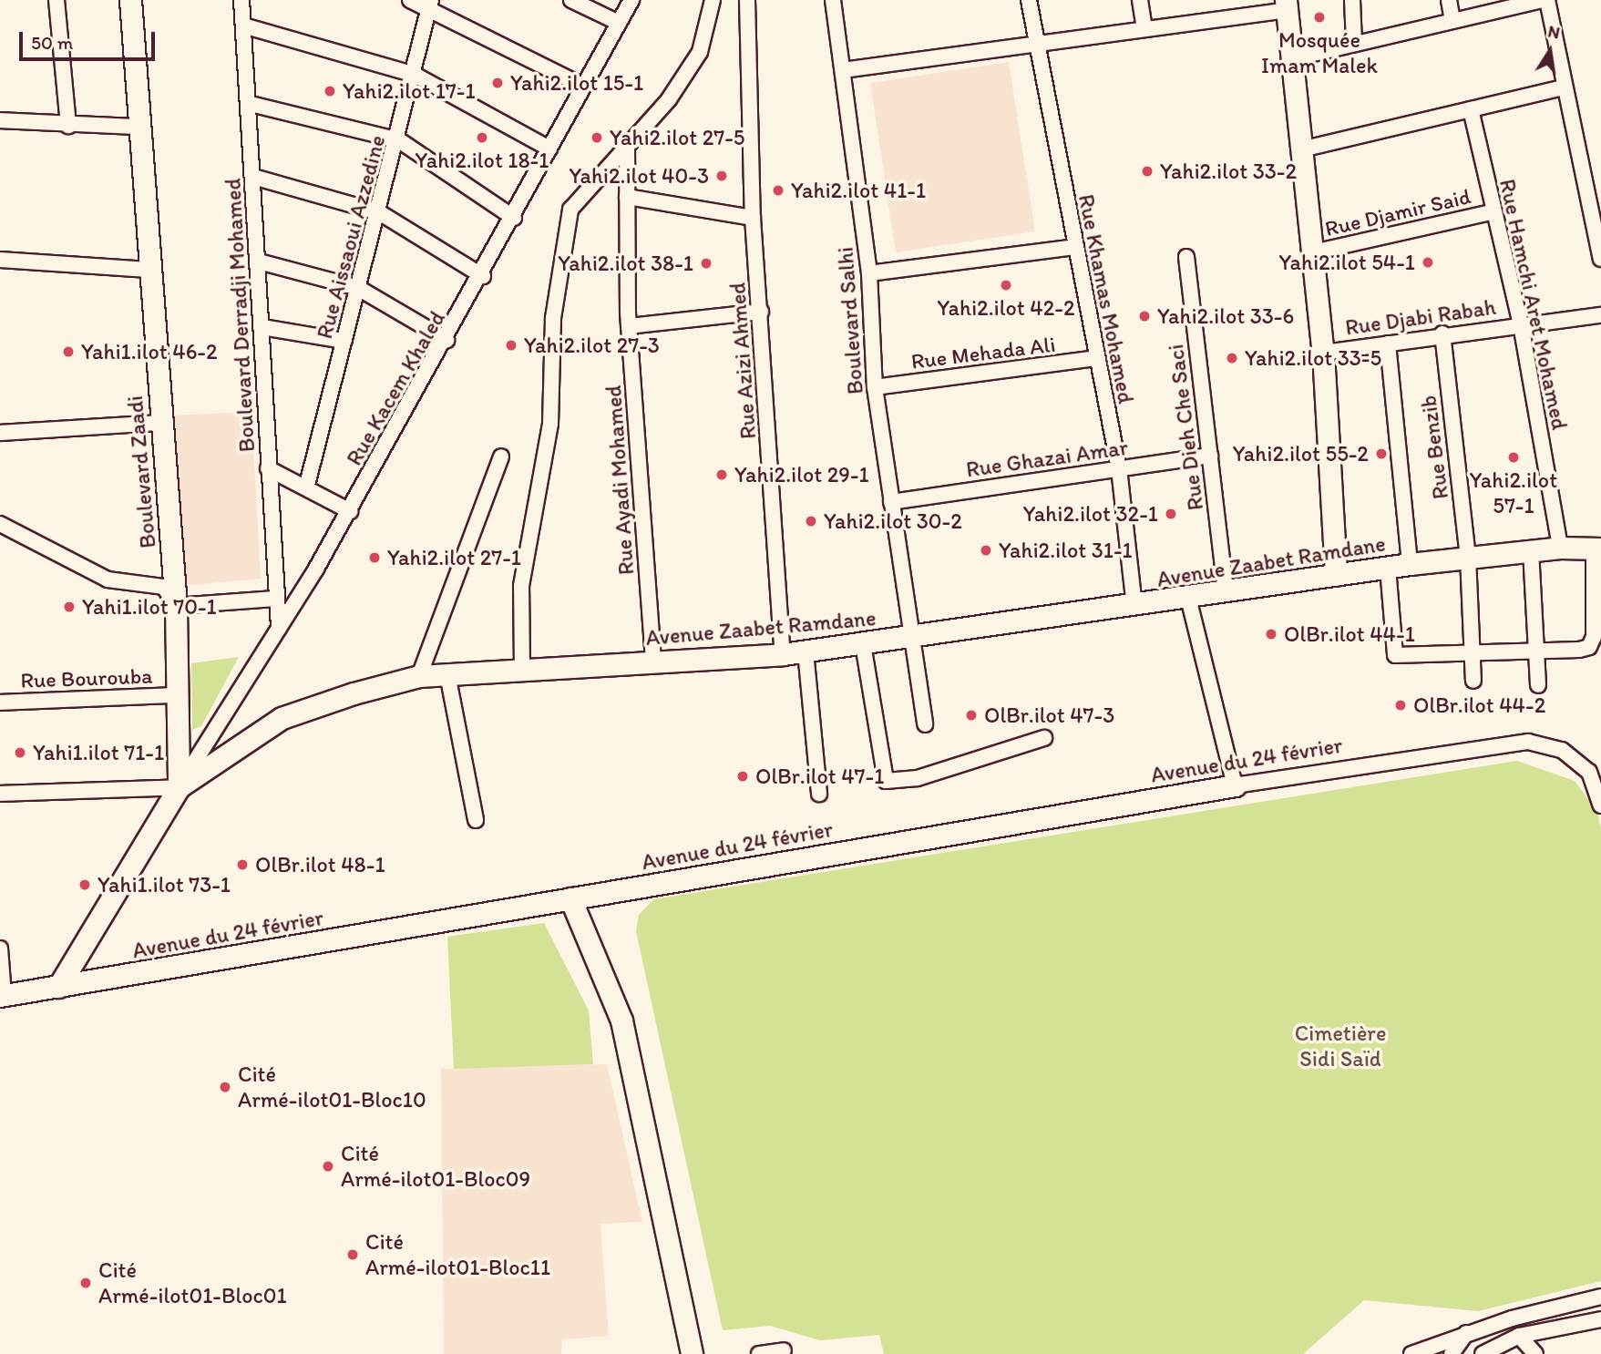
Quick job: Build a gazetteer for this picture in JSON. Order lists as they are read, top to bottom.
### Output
{
  "streets": {
    "street": [
      "Rue Djamir Said",
      "Rue Aissaoui Azzedine",
      "Rue Khamas Mohamed",
      "Rue Hamchi Aret Mohamed",
      "Boulevard Derradji Mohamed",
      "Rue Djabi Rabah",
      "Boulevard Salhi",
      "Rue Mehada Ali",
      "Rue Azizi Ahmed",
      "Rue Kacem Khaled",
      "Rue Dieh Che Saci",
      "Rue Benzib",
      "Rue Ghazai Amar",
      "Boulevard Zaadi",
      "Rue Ayadi Mohamed",
      "Avenue Zaabet Ramdane",
      "Rue Bourouba",
      "Avenue du 24 février"
    ]
  },
  "crossings": [
    ["Rue Djamir Said", "Rue Hamchi Aret Mohamed"],
    ["Rue Khamas Mohamed", "Rue Mehada Ali"],
    ["Rue Khamas Mohamed", "Rue Ghazai Amar"],
    ["Rue Khamas Mohamed", "Avenue Zaabet Ramdane"],
    ["Rue Hamchi Aret Mohamed", "Rue Djabi Rabah"],
    ["Rue Hamchi Aret Mohamed", "Avenue Zaabet Ramdane"],
    ["Boulevard Derradji Mohamed", "Rue Kacem Khaled"],
    ["Rue Djabi Rabah", "Rue Benzib"],
    ["Boulevard Salhi", "Rue Mehada Ali"],
    ["Boulevard Salhi", "Rue Ghazai Amar"],
    ["Boulevard Salhi", "Avenue Zaabet Ramdane"],
    ["Rue Azizi Ahmed", "Avenue Zaabet Ramdane"],
    ["Rue Kacem Khaled", "Boulevard Zaadi"],
    ["Rue Kacem Khaled", "Avenue Zaabet Ramdane"],
    ["Rue Dieh Che Saci", "Rue Ghazai Amar"],
    ["Rue Dieh Che Saci", "Avenue Zaabet Ramdane"],
    ["Rue Benzib", "Avenue Zaabet Ramdane"],
    ["Boulevard Zaadi", "Avenue Zaabet Ramdane"],
    ["Boulevard Zaadi", "Rue Bourouba"],
    ["Rue Ayadi Mohamed", "Avenue Zaabet Ramdane"],
    ["Avenue Zaabet Ramdane", "Avenue du 24 février"]
  ],
  "parks": ["Cimetière Sidi Saïd"],
  "places": [
    "Mosquée Imam Malek",
    "Yahi2.ilot 15-1",
    "Yahi2.ilot 17-1",
    "Yahi2.ilot 18-1",
    "Yahi2.ilot 27-5",
    "Yahi2.ilot 33-2",
    "Yahi2.ilot 40-3",
    "Yahi2.ilot 41-1",
    "Yahi2.ilot 54-1",
    "Yahi2.ilot 38-1",
    "Yahi2.ilot 42-2",
    "Yahi2.ilot 33-6",
    "Yahi2.ilot 27-3",
    "Yahi1.ilot 46-2",
    "Yahi2.ilot 33-5",
    "Yahi2.ilot 55-2",
    "Yahi2.ilot 57-1",
    "Yahi2.ilot 29-1",
    "Yahi2.ilot 32-1",
    "Yahi2.ilot 30-2",
    "Yahi2.ilot 31-1",
    "Yahi2.ilot 27-1",
    "Yahi1.ilot 70-1",
    "OlBr.ilot 44-1",
    "OlBr.ilot 44-2",
    "OlBr.ilot 47-3",
    "Yahi1.ilot 71-1",
    "OlBr.ilot 47-1",
    "OlBr.ilot 48-1",
    "Yahi1.ilot 73-1",
    "Cité Armé-ilot01-Bloc10",
    "Cité Armé-ilot01-Bloc09",
    "Cité Armé-ilot01-Bloc11",
    "Cité Armé-ilot01-Bloc01"
  ],
  "scale_bar": "50 m",
  "north": "top"
}
